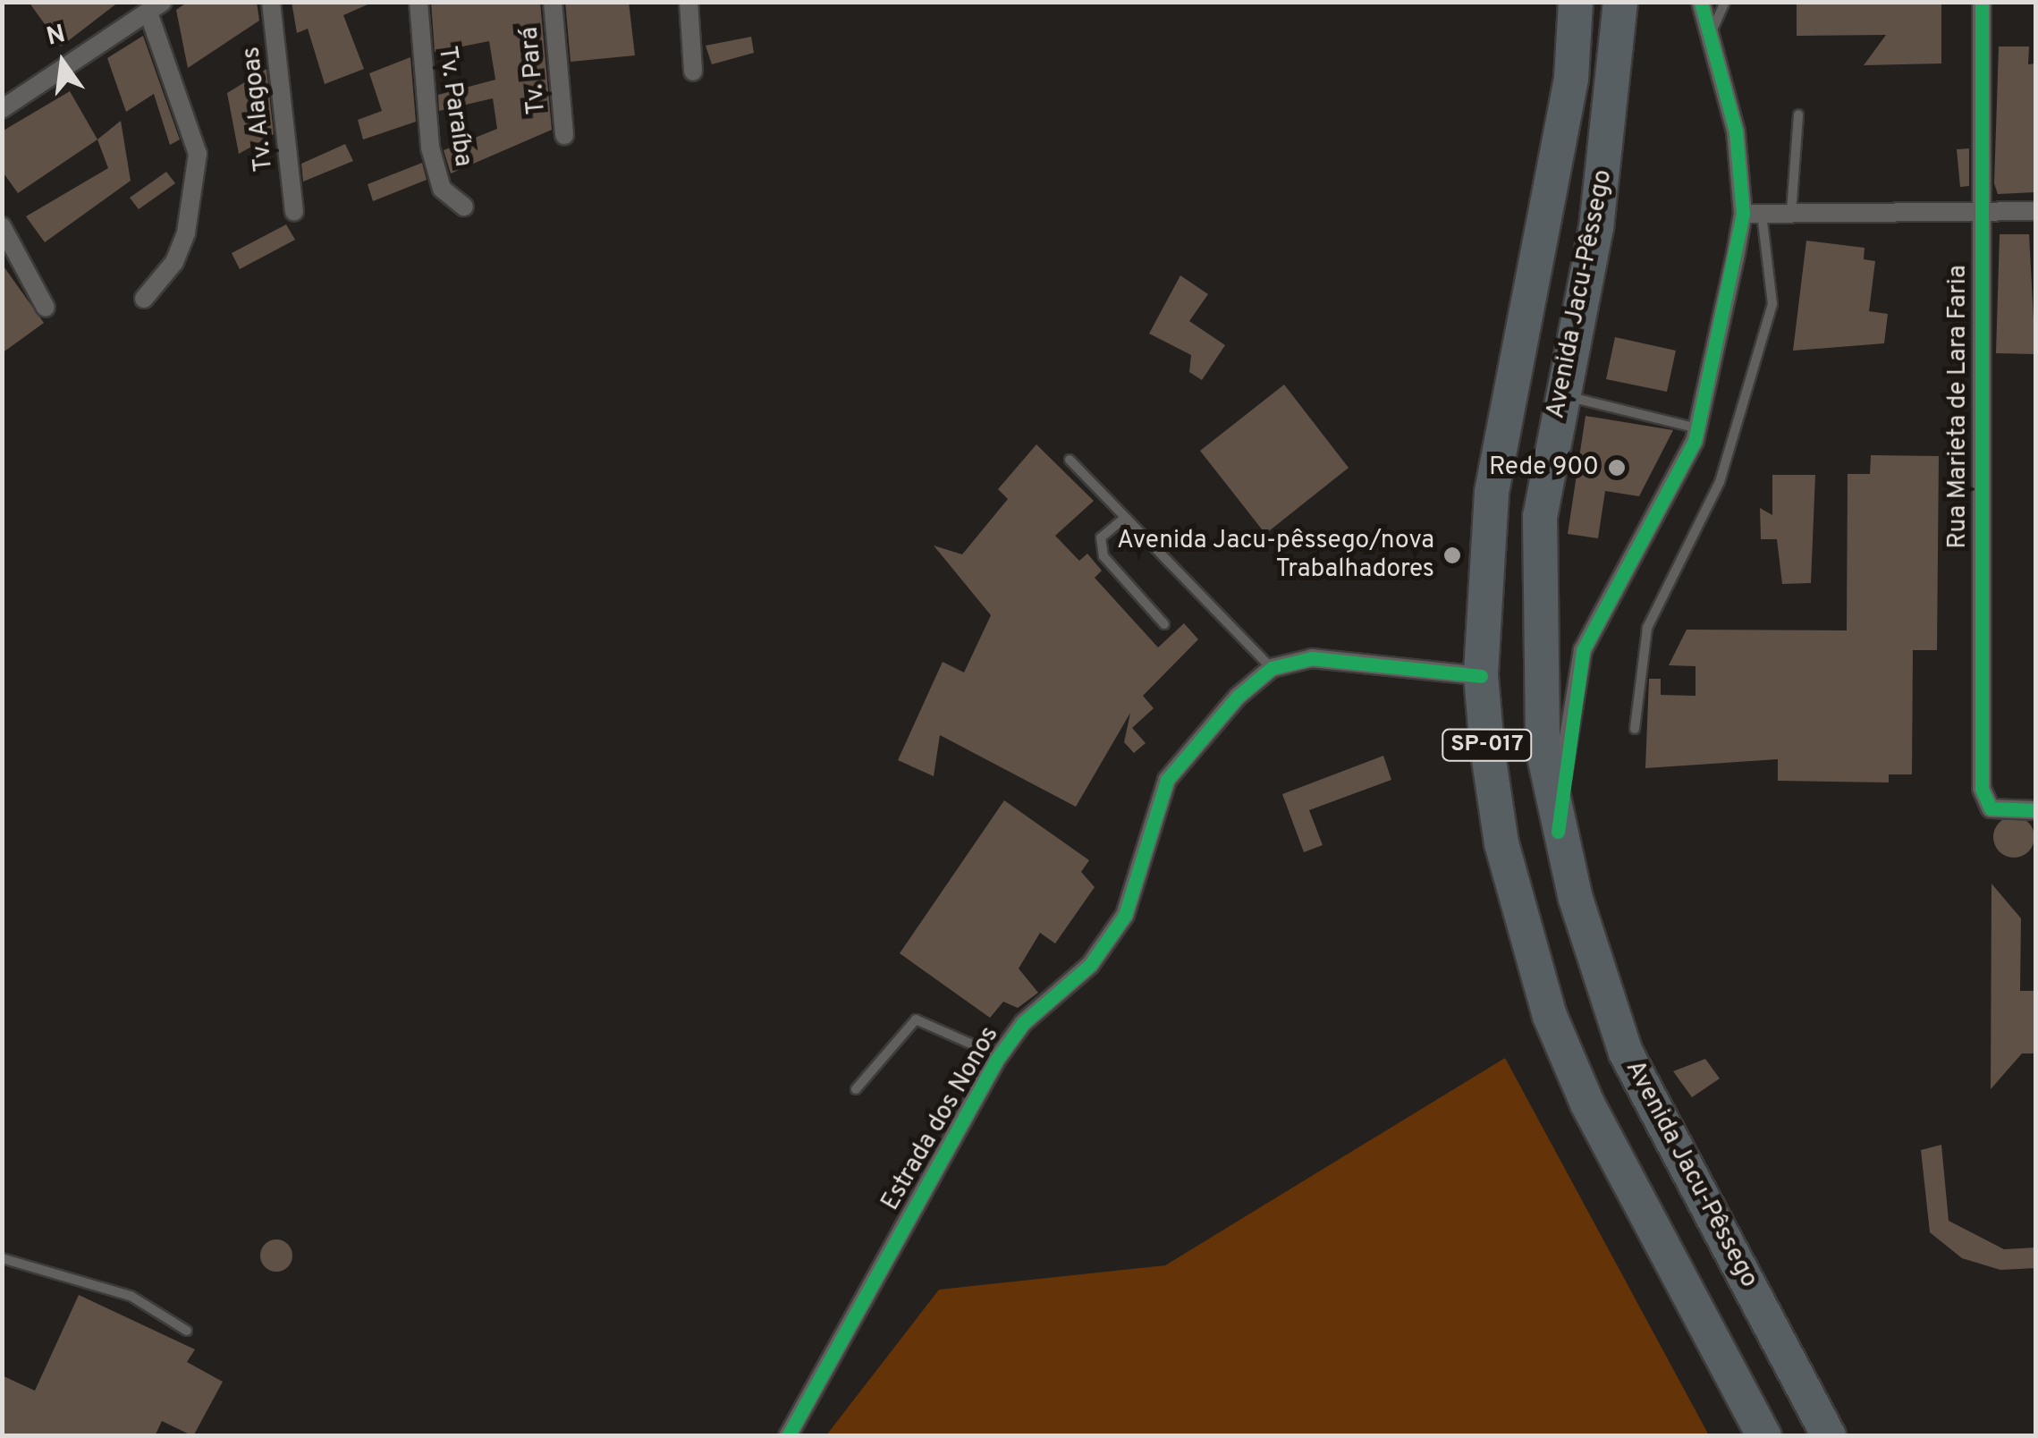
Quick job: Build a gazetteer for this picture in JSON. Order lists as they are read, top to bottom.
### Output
{
  "streets": {
    "highway": ["Avenida Jacu-Pêssego", "SP-017"],
    "street": [
      "Tv. Pará",
      "Tv. Paraíba",
      "Tv. Alagoas",
      "Rua Marieta de Lara Faria",
      "Estrada dos Nonos"
    ]
  },
  "places": ["Rede 900", "Avenida Jacu-pêssego/nova Trabalhadores"],
  "north": "top"
}
